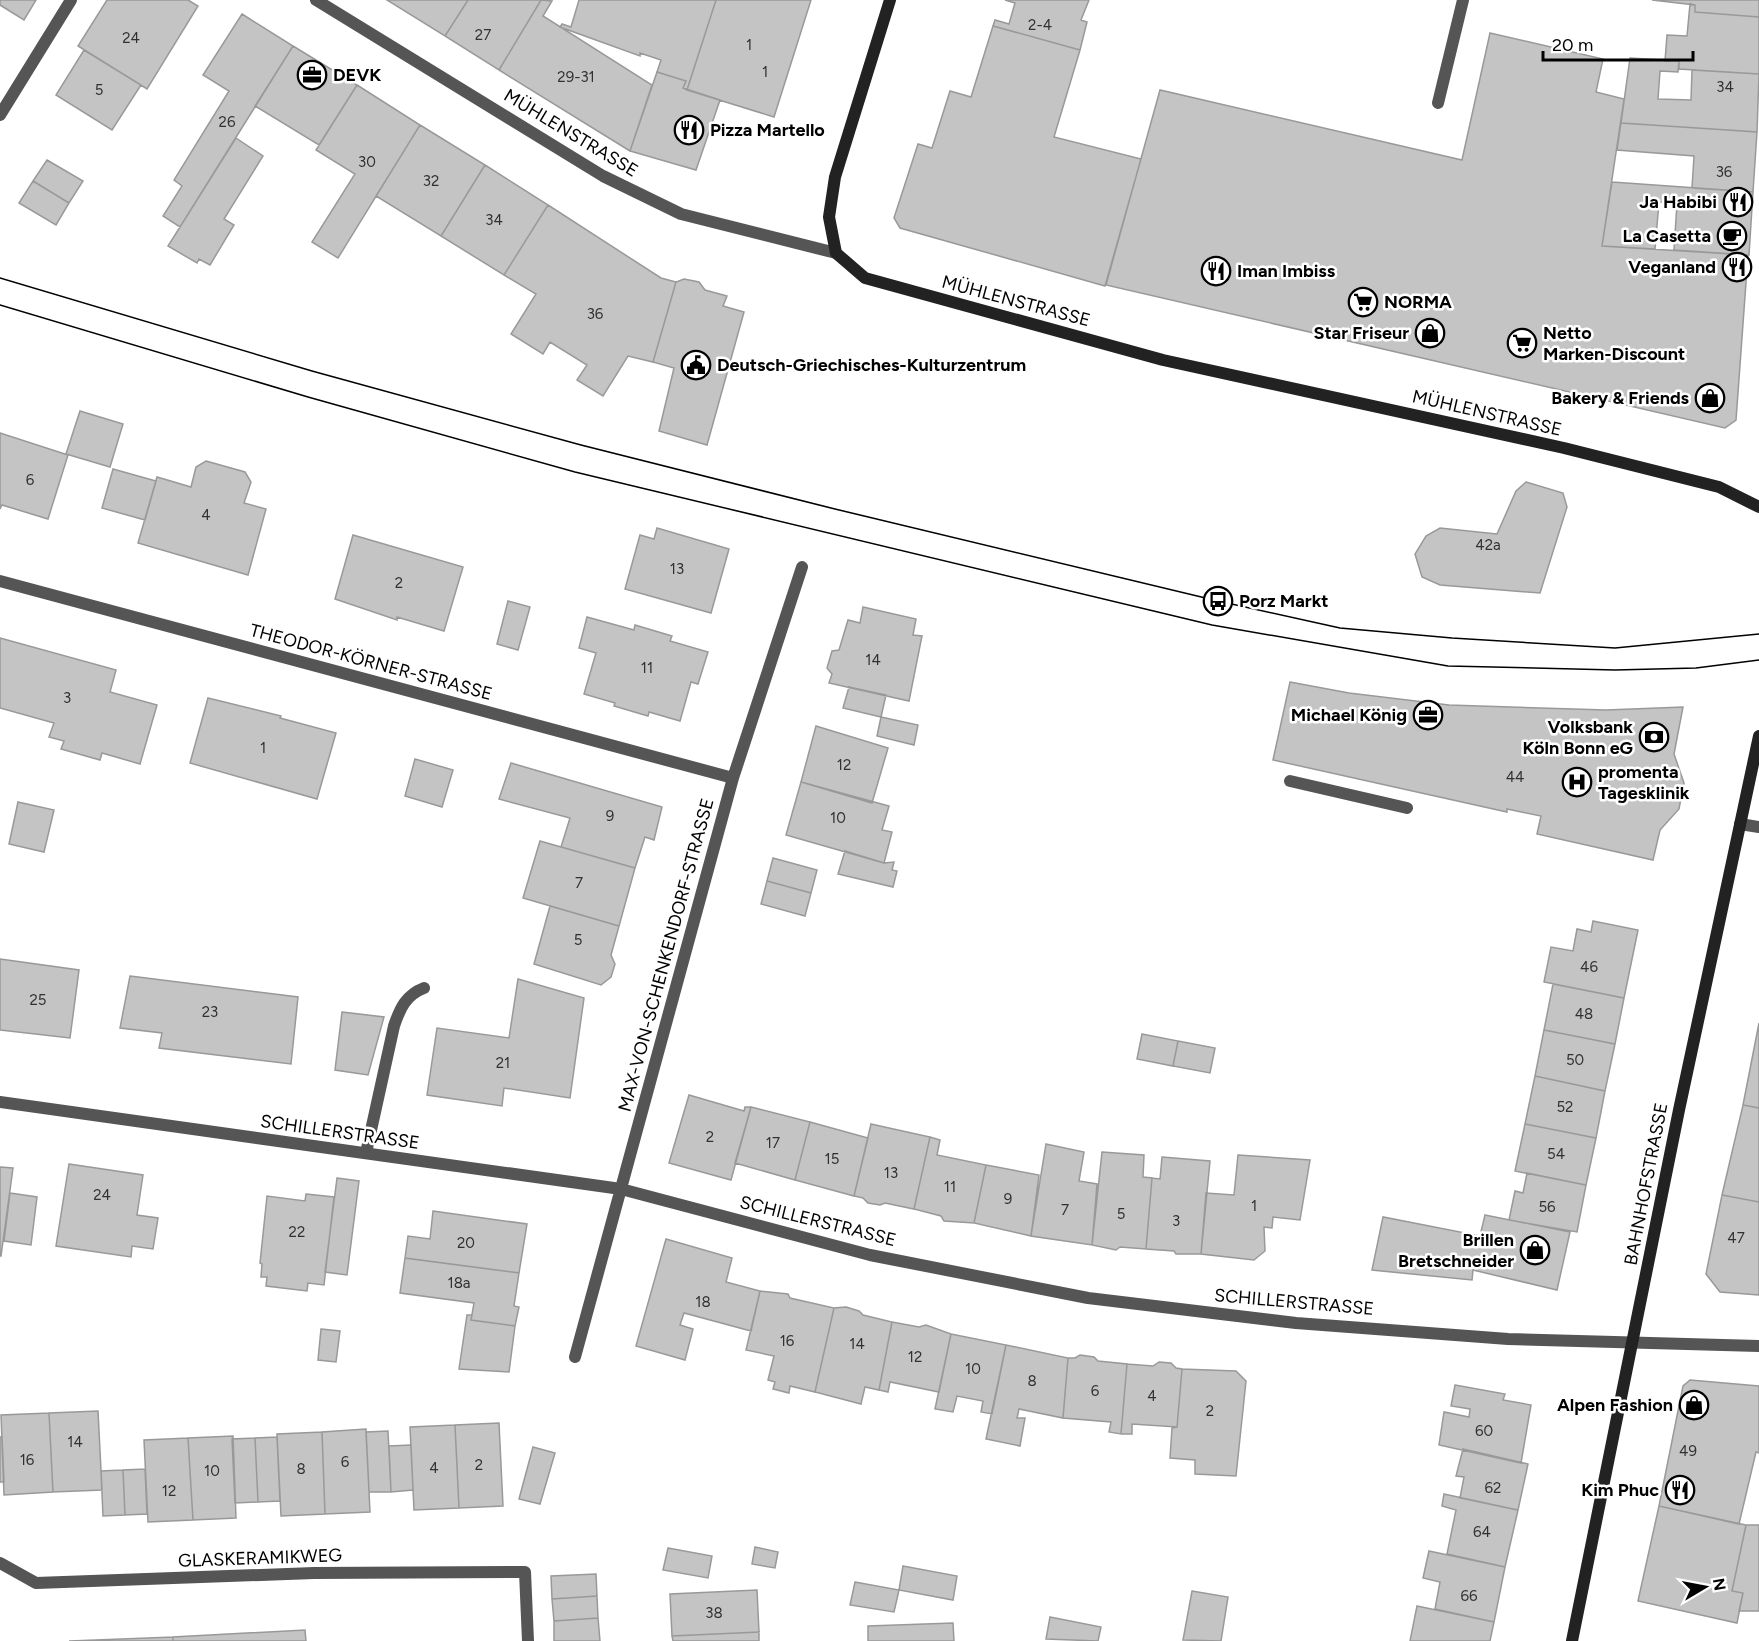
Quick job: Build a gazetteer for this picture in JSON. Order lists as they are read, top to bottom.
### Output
{
  "streets": {
    "main road": ["MÜHLENSTRASSE", "BAHNHOFSTRASSE"],
    "street": [
      "THEODOR-KÖRNER-STRASSE",
      "MAX-VON-SCHENKENDORF-STRASSE",
      "SCHILLERSTRASSE",
      "GLASKERAMIKWEG"
    ]
  },
  "crossings": [
    ["THEODOR-KÖRNER-STRASSE", "MAX-VON-SCHENKENDORF-STRASSE"],
    ["MAX-VON-SCHENKENDORF-STRASSE", "SCHILLERSTRASSE"],
    ["SCHILLERSTRASSE", "BAHNHOFSTRASSE"]
  ],
  "places": {
    "office": ["DEVK", "Michael König"],
    "restaurant": [
      "Pizza Martello",
      "Ja Habibi",
      "Veganland",
      "Iman Imbiss",
      "Kim Phuc"
    ],
    "cafe": ["La Casetta"],
    "supermarket": ["NORMA", "Netto Marken-Discount"],
    "shop": [
      "Star Friseur",
      "Bakery & Friends",
      "Brillen Bretschneider",
      "Alpen Fashion"
    ],
    "public building": ["Deutsch-Griechisches-Kulturzentrum"],
    "bus stop": ["Porz Markt"],
    "bank": ["Volksbank Köln Bonn eG"],
    "hospital": ["promenta Tagesklinik"]
  },
  "house_numbers": [
    "2-4",
    "27",
    "24",
    "1",
    "1",
    "29-31",
    "34",
    "5",
    "26",
    "30",
    "36",
    "32",
    "34",
    "36",
    "6",
    "4",
    "42a",
    "13",
    "2",
    "14",
    "11",
    "3",
    "1",
    "12",
    "44",
    "9",
    "10",
    "7",
    "5",
    "46",
    "25",
    "23",
    "48",
    "50",
    "21",
    "52",
    "2",
    "17",
    "54",
    "15",
    "13",
    "11",
    "24",
    "9",
    "1",
    "56",
    "7",
    "5",
    "3",
    "22",
    "47",
    "20",
    "18a",
    "18",
    "16",
    "14",
    "12",
    "10",
    "8",
    "6",
    "4",
    "2",
    "60",
    "14",
    "49",
    "16",
    "6",
    "2",
    "4",
    "8",
    "10",
    "62",
    "12",
    "64",
    "66",
    "38"
  ],
  "scale_bar": "20 m",
  "north": "right"
}
